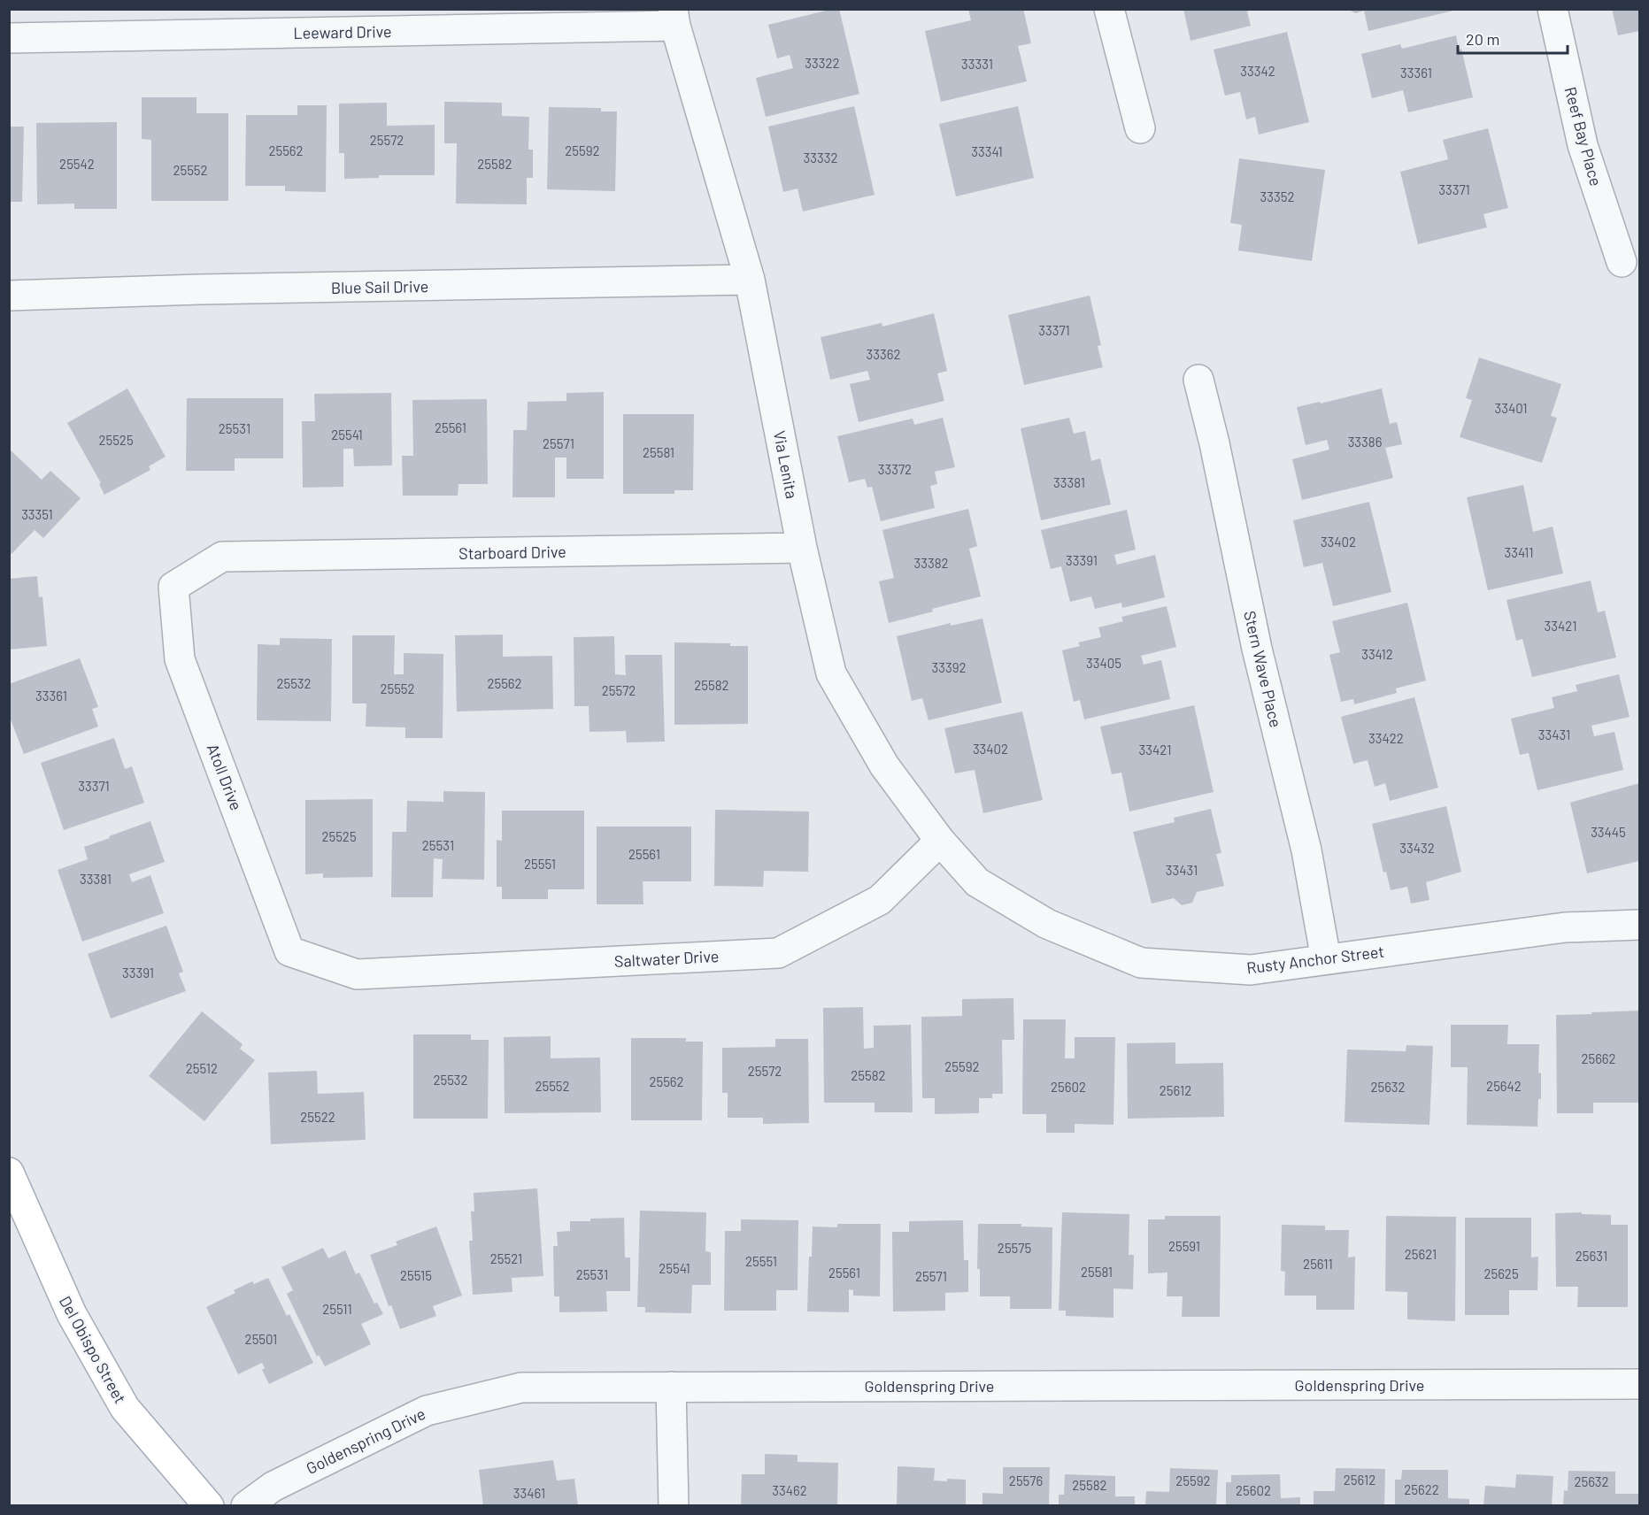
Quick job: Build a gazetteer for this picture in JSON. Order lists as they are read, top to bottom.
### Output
{
  "streets": {
    "main road": ["Del Obispo Street"],
    "street": [
      "Leeward Drive",
      "Reef Bay Place",
      "Blue Sail Drive",
      "Via Lenita",
      "Starboard Drive",
      "Stern Wave Place",
      "Atoll Drive",
      "Saltwater Drive",
      "Rusty Anchor Street",
      "Goldenspring Drive"
    ]
  },
  "crossings": [
    ["Leeward Drive", "Via Lenita"],
    ["Blue Sail Drive", "Via Lenita"],
    ["Via Lenita", "Starboard Drive"],
    ["Via Lenita", "Saltwater Drive"],
    ["Via Lenita", "Rusty Anchor Street"],
    ["Starboard Drive", "Atoll Drive"],
    ["Stern Wave Place", "Rusty Anchor Street"],
    ["Atoll Drive", "Saltwater Drive"]
  ],
  "house_numbers": [
    "33322",
    "33331",
    "33342",
    "33361",
    "25572",
    "25562",
    "25592",
    "33341",
    "33332",
    "25542",
    "25582",
    "25552",
    "33371",
    "33352",
    "33371",
    "33362",
    "33401",
    "25561",
    "25531",
    "25541",
    "25525",
    "33386",
    "25571",
    "25581",
    "33372",
    "33381",
    "33351",
    "33402",
    "33411",
    "33391",
    "33382",
    "33421",
    "33412",
    "33405",
    "33392",
    "25532",
    "25562",
    "25582",
    "25552",
    "25572",
    "33361",
    "33431",
    "33422",
    "33402",
    "33421",
    "33371",
    "33445",
    "25525",
    "25531",
    "33432",
    "25561",
    "25551",
    "33431",
    "33381",
    "33391",
    "25662",
    "25592",
    "25512",
    "25572",
    "25582",
    "25532",
    "25562",
    "25552",
    "25642",
    "25602",
    "25632",
    "25612",
    "25522",
    "25591",
    "25575",
    "25621",
    "25631",
    "25521",
    "25551",
    "25611",
    "25541",
    "25581",
    "25561",
    "25625",
    "25531",
    "25515",
    "25571",
    "25511",
    "25501",
    "25612",
    "25576",
    "25592",
    "25632",
    "25582",
    "25622",
    "33462",
    "25602",
    "33461"
  ],
  "scale_bar": "20 m"
}
